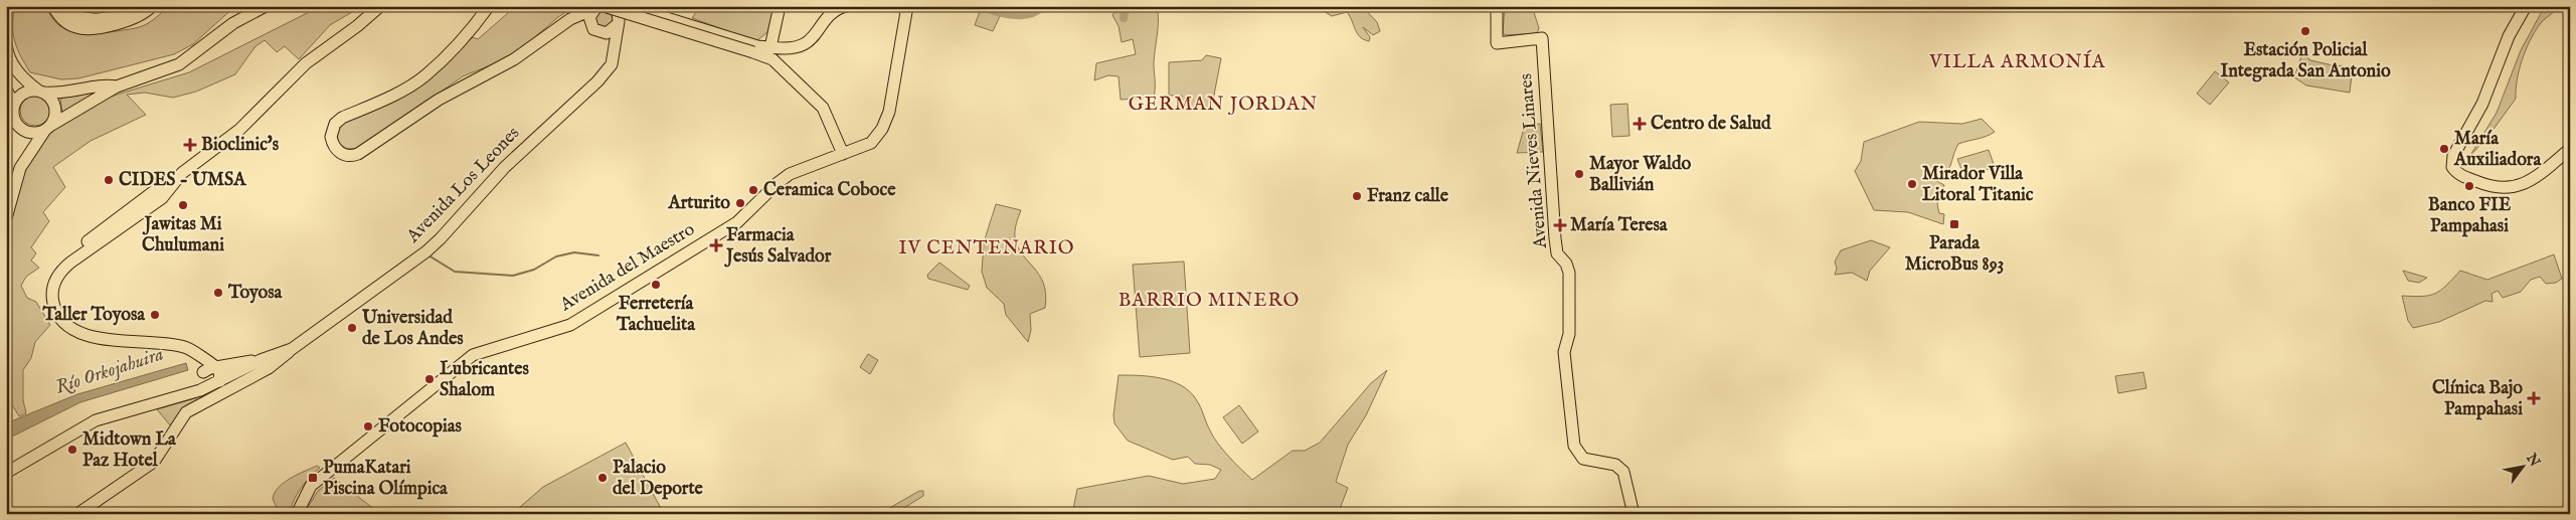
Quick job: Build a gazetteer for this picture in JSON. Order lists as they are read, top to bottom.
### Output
{
  "streets": {
    "main road": ["Avenida Nieves Linares", "Avenida Los Leones", "Avenida del Maestro"]
  },
  "districts": [
    "VILLA ARMONÍA",
    "GERMAN JORDAN",
    "IV CENTENARIO",
    "BARRIO MINERO"
  ],
  "water": ["Río Orkojahuira"],
  "places": {
    "other": [
      "Estación Policial Integrada San Antonio",
      "María Auxiliadora",
      "Mayor Waldo Ballivián",
      "CIDES - UMSA",
      "Mirador Villa Litoral Titanic",
      "Banco FIE Pampahasi",
      "Ceramica Coboce",
      "Franz calle",
      "Arturito",
      "Jawitas Mi Chulumani",
      "Ferretería Tachuelita",
      "Toyosa",
      "Taller Toyosa",
      "Universidad de Los Andes",
      "Lubricantes Shalom",
      "Fotocopias",
      "Midtown La Paz Hotel",
      "Palacio del Deporte"
    ],
    "health": [
      "Centro de Salud",
      "Bioclinic's",
      "María Teresa",
      "Farmacia Jesús Salvador",
      "Clínica Bajo Pampahasi"
    ],
    "transit": ["Parada MicroBus 893", "PumaKatari Piscina Olímpica"]
  },
  "north": "top right"
}
